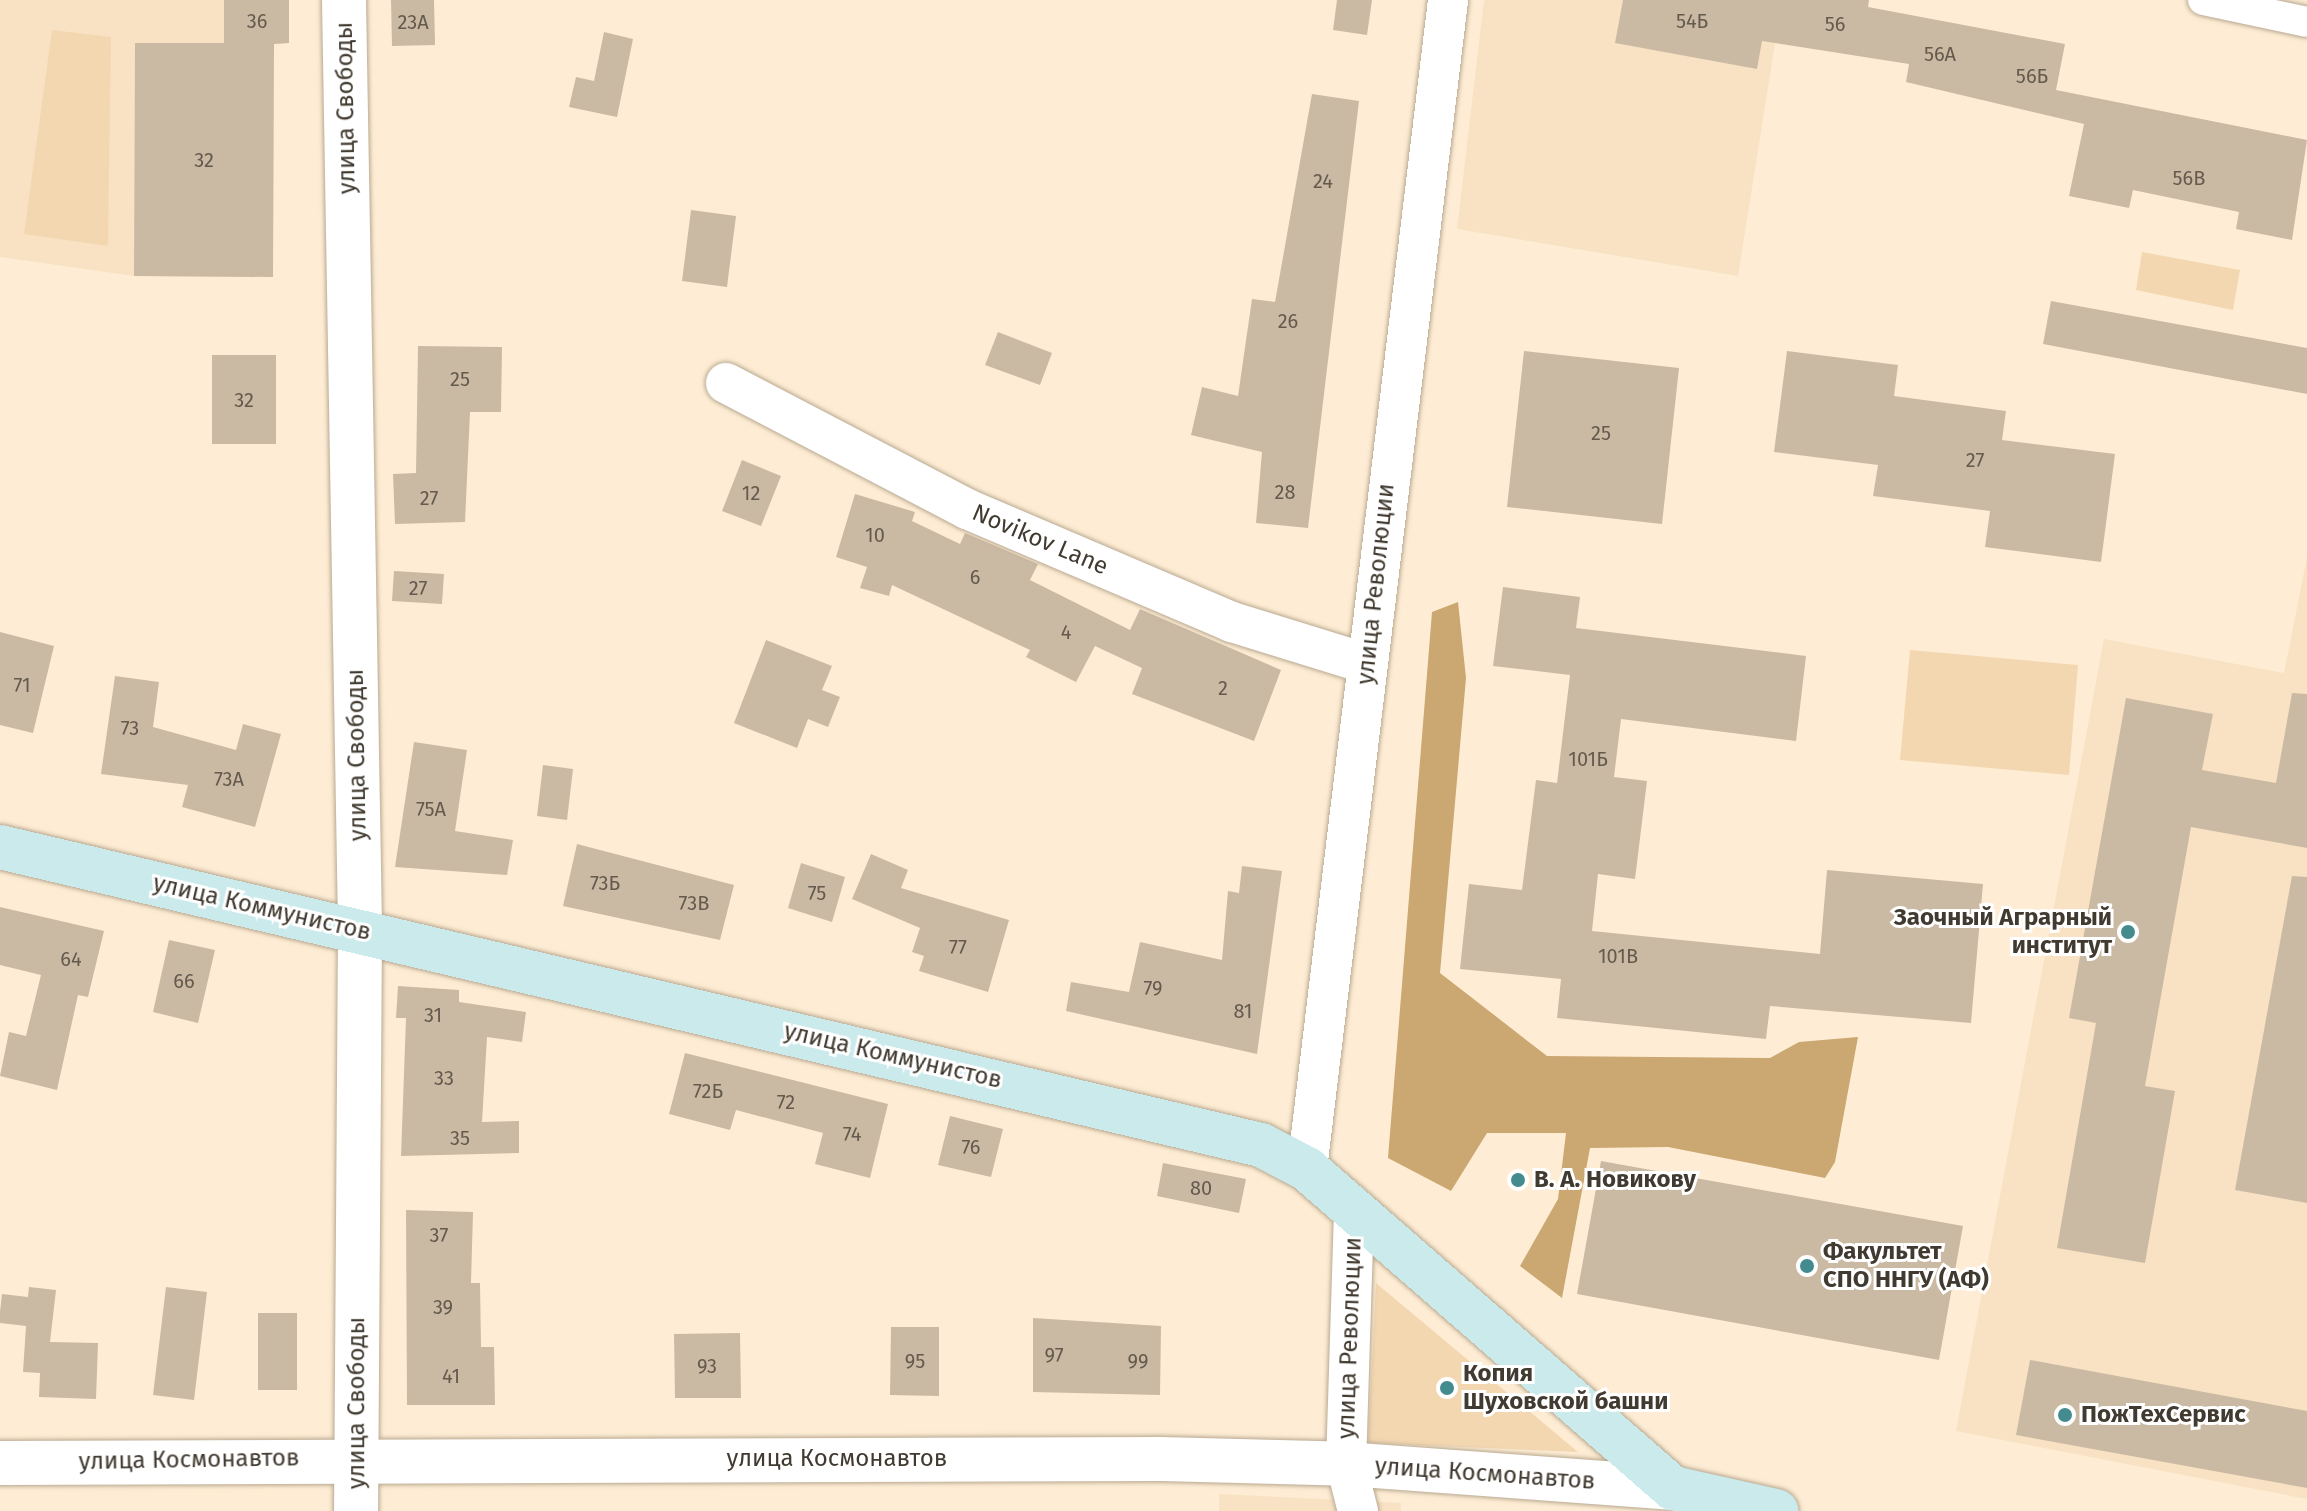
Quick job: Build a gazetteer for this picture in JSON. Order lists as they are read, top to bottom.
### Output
{
  "streets": {
    "main road": ["улица Коммунистов"],
    "street": [
      "улица Свободы",
      "Novikov Lane",
      "улица Революции",
      "улица Космонавтов"
    ]
  },
  "crossings": [
    ["улица Свободы", "улица Коммунистов"],
    ["улица Свободы", "улица Космонавтов"],
    ["Novikov Lane", "улица Революции"],
    ["улица Революции", "улица Коммунистов"],
    ["улица Революции", "улица Космонавтов"],
    ["улица Коммунистов", "улица Космонавтов"]
  ],
  "places": [
    "Заочный Аграрный институт",
    "В. А. Новикову",
    "Факультет СПО ННГУ (АФ)",
    "Копия Шуховской башни",
    "ПожТехСервис"
  ],
  "house_numbers": [
    "36",
    "54Б",
    "23А",
    "56",
    "56А",
    "56Б",
    "32",
    "56В",
    "24",
    "26",
    "25",
    "32",
    "25",
    "27",
    "28",
    "12",
    "27",
    "10",
    "6",
    "27",
    "4",
    "71",
    "2",
    "73",
    "101Б",
    "73А",
    "75А",
    "73Б",
    "75",
    "73В",
    "77",
    "101В",
    "64",
    "66",
    "79",
    "81",
    "31",
    "33",
    "72Б",
    "72",
    "74",
    "35",
    "76",
    "80",
    "37",
    "39",
    "97",
    "95",
    "99",
    "93",
    "41"
  ]
}
